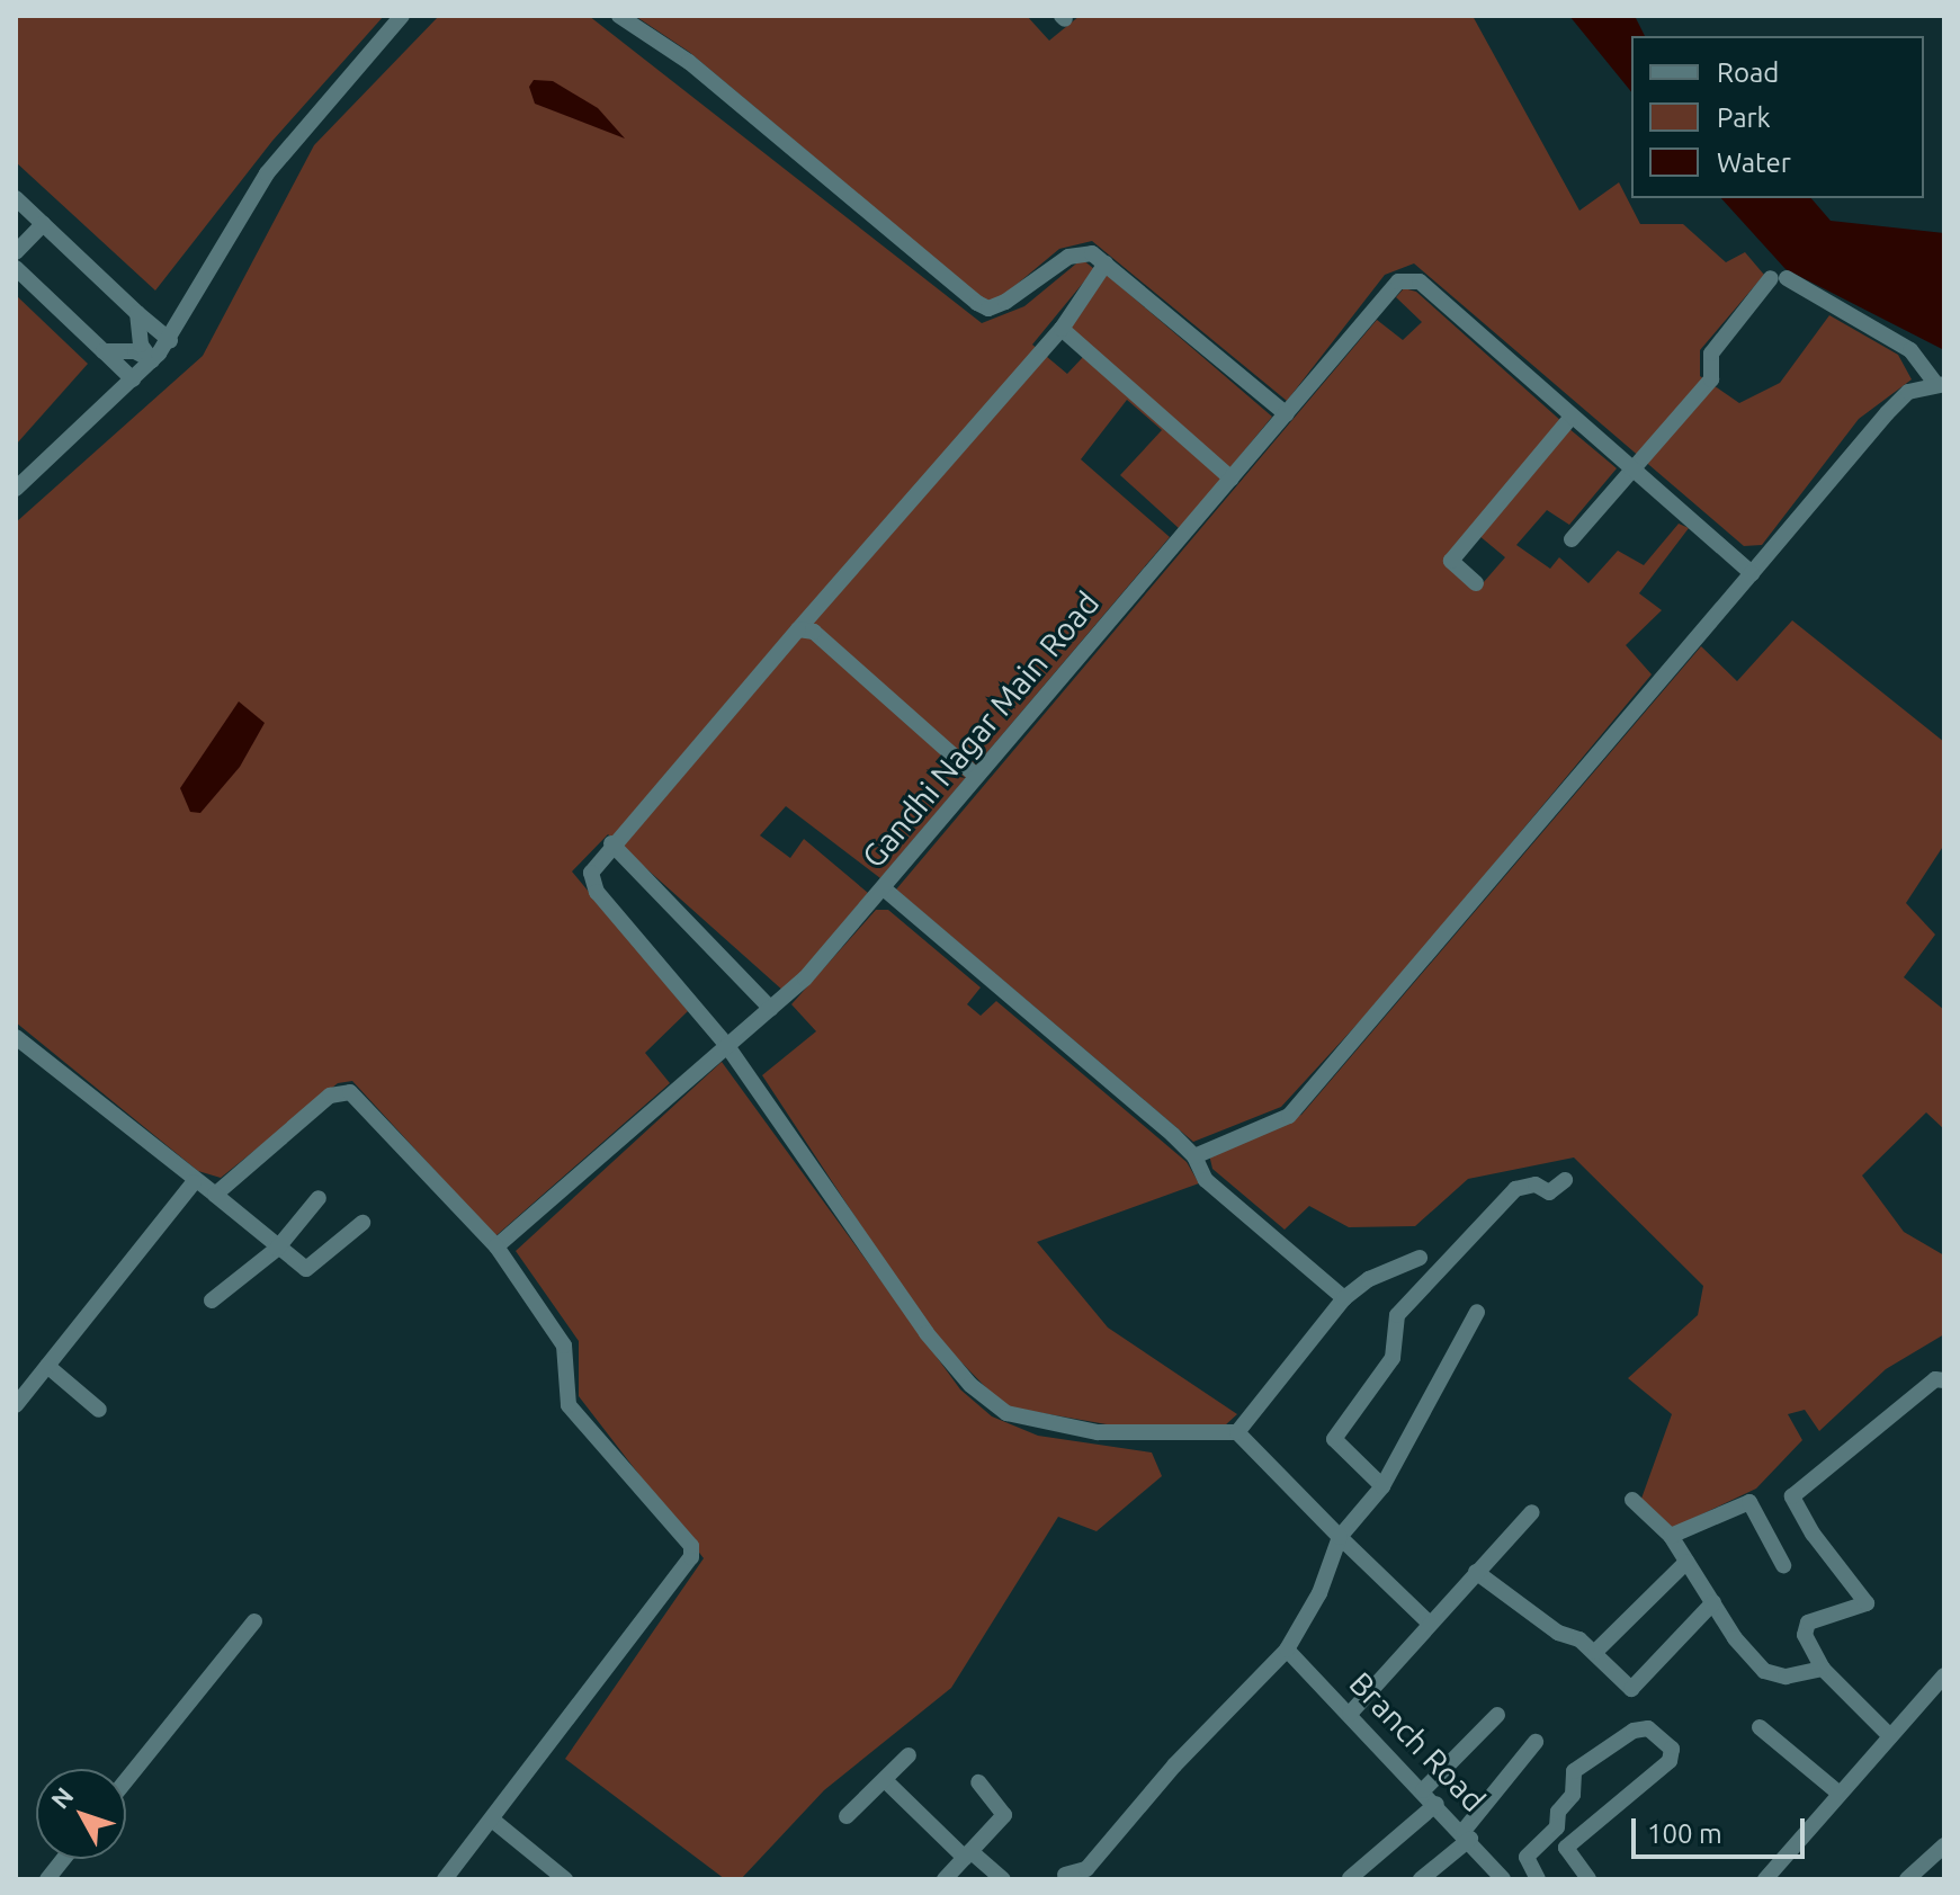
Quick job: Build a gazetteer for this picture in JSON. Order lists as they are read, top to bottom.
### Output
{
  "streets": {
    "street": ["Gandhi Nagar Main Road", "Branch Road"]
  },
  "legend": ["Road", "Park", "Water"],
  "scale_bar": "100 m",
  "north": "top left"
}
